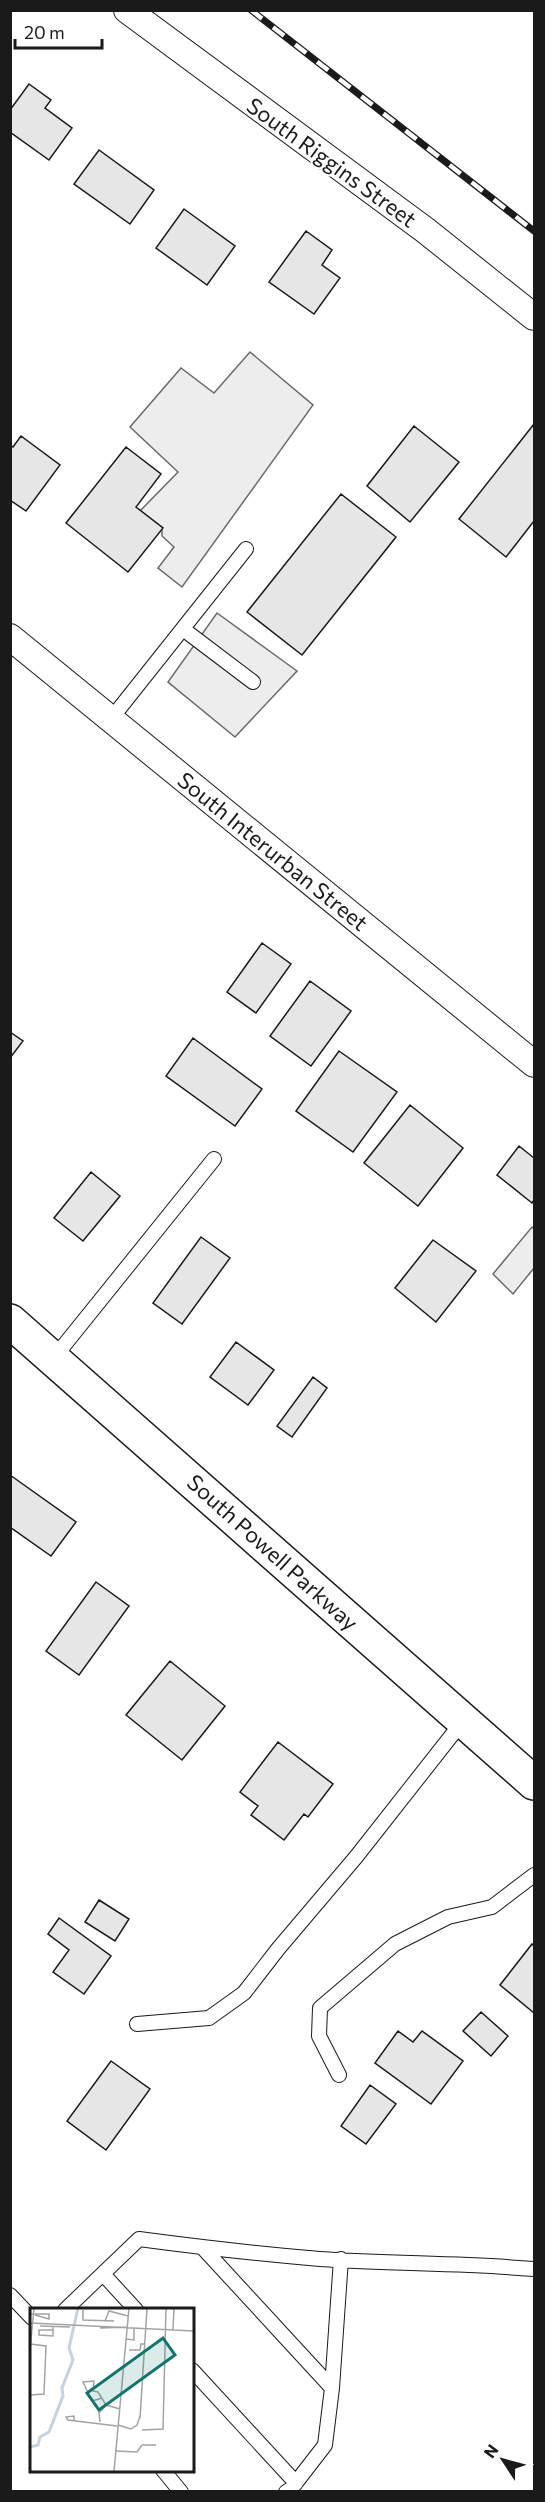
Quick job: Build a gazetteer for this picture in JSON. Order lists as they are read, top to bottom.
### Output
{
  "streets": {
    "main road": ["South Powell Parkway"],
    "street": ["South Riggins Street", "South Interurban Street"]
  },
  "scale_bar": "20 m",
  "north": "top left"
}
